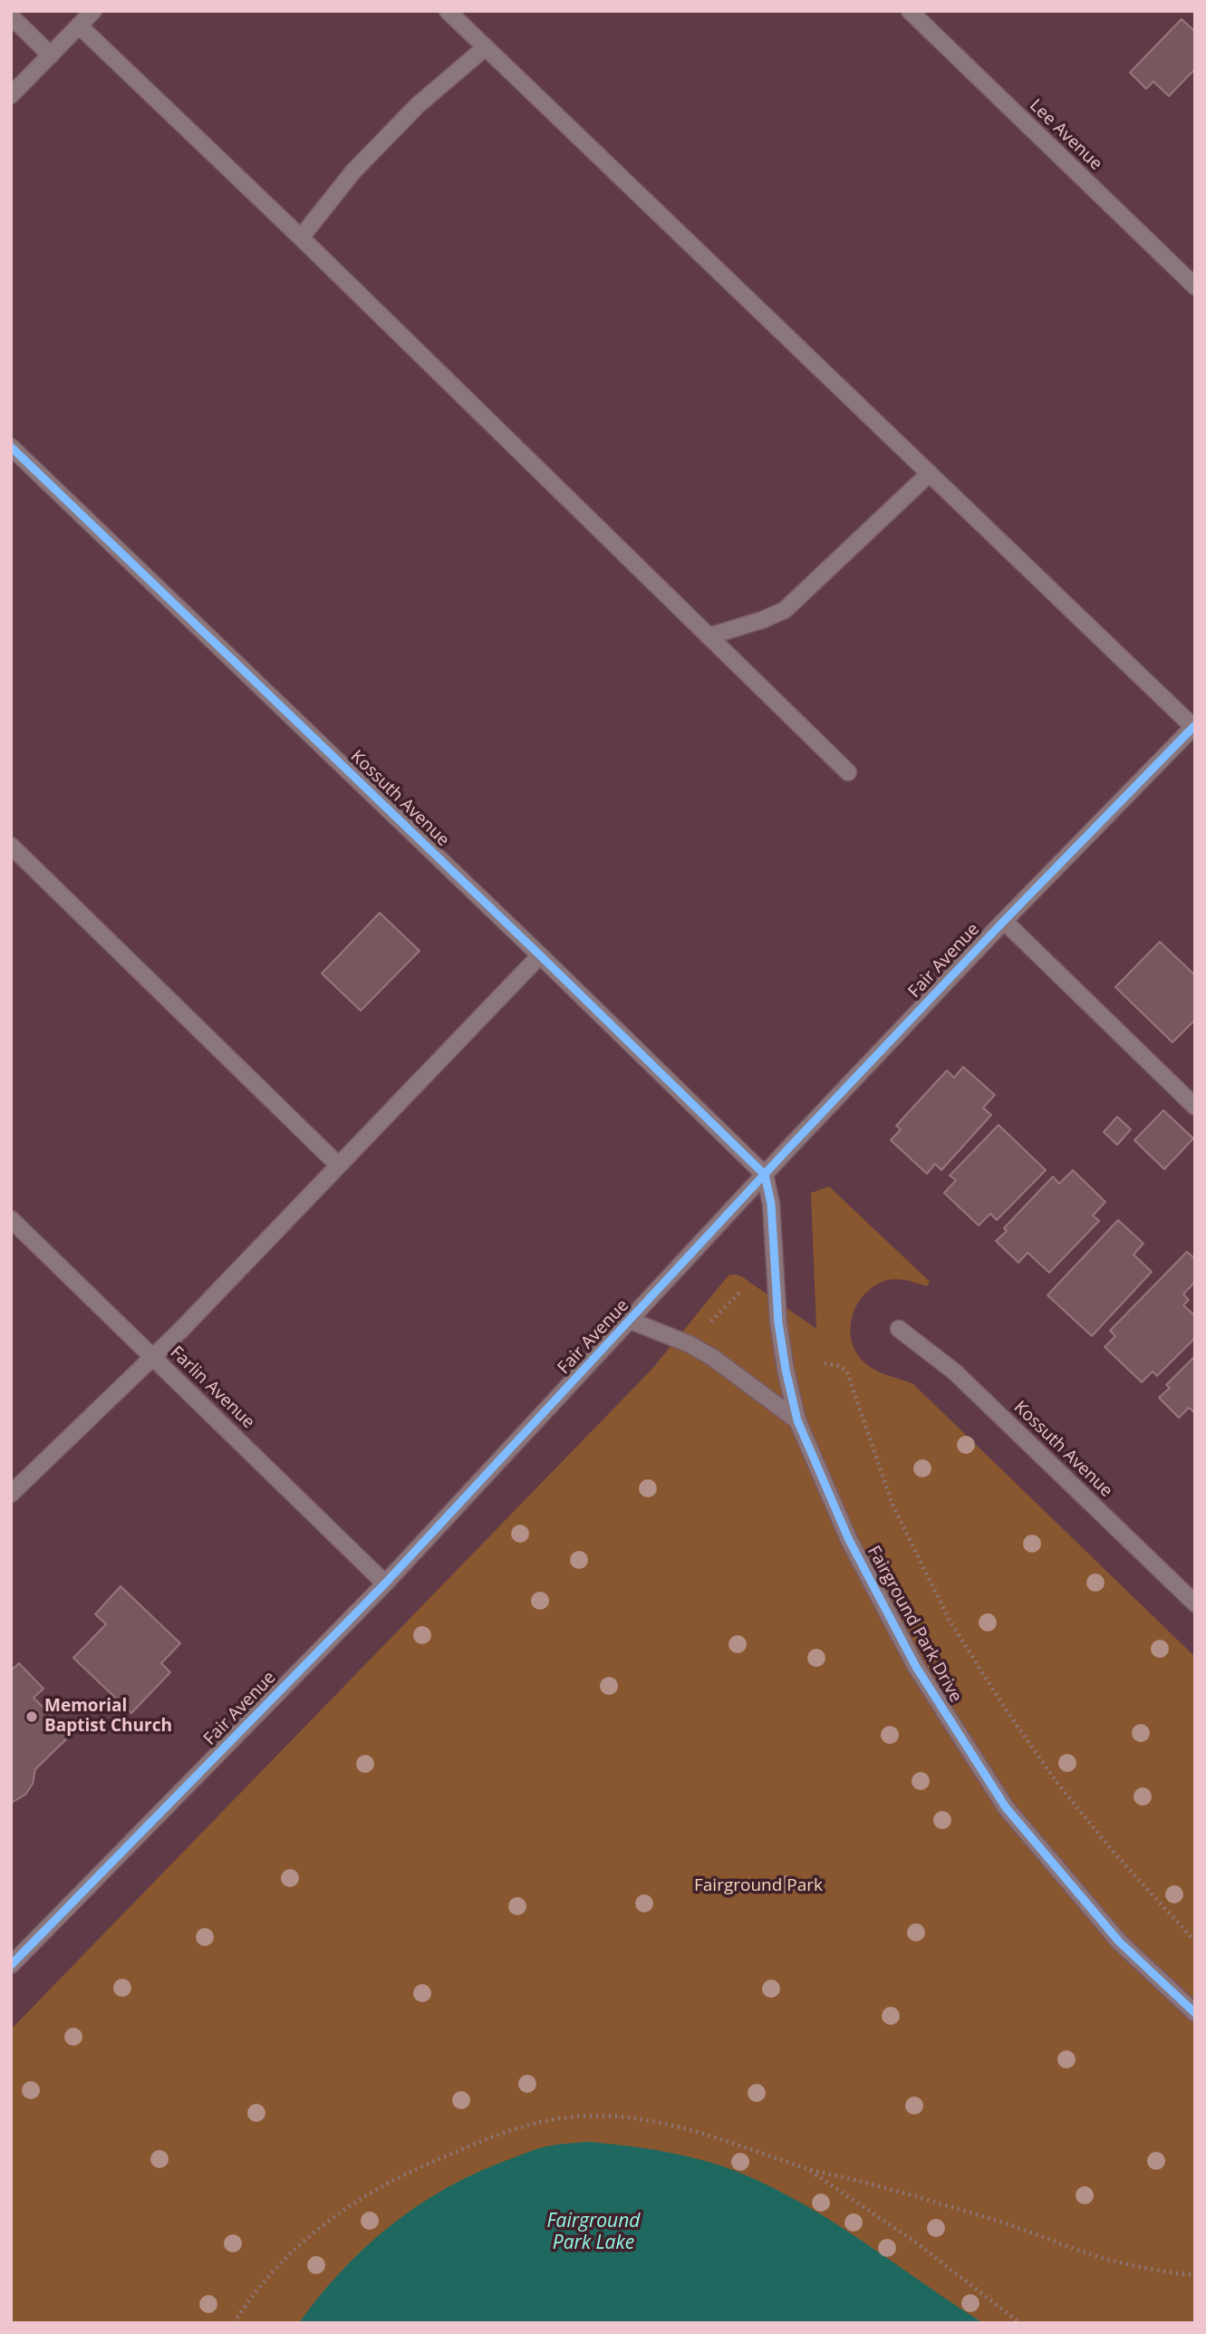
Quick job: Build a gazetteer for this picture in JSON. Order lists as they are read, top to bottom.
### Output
{
  "streets": {
    "street": [
      "Lee Avenue",
      "Kossuth Avenue",
      "Fair Avenue",
      "Farlin Avenue",
      "Fairground Park Drive"
    ]
  },
  "crossings": [
    ["Kossuth Avenue", "Fair Avenue"],
    ["Kossuth Avenue", "Fairground Park Drive"],
    ["Fair Avenue", "Farlin Avenue"],
    ["Fair Avenue", "Fairground Park Drive"]
  ],
  "water": ["Fairground Park Lake"],
  "parks": ["Fairground Park"],
  "places": ["Memorial Baptist Church"]
}
